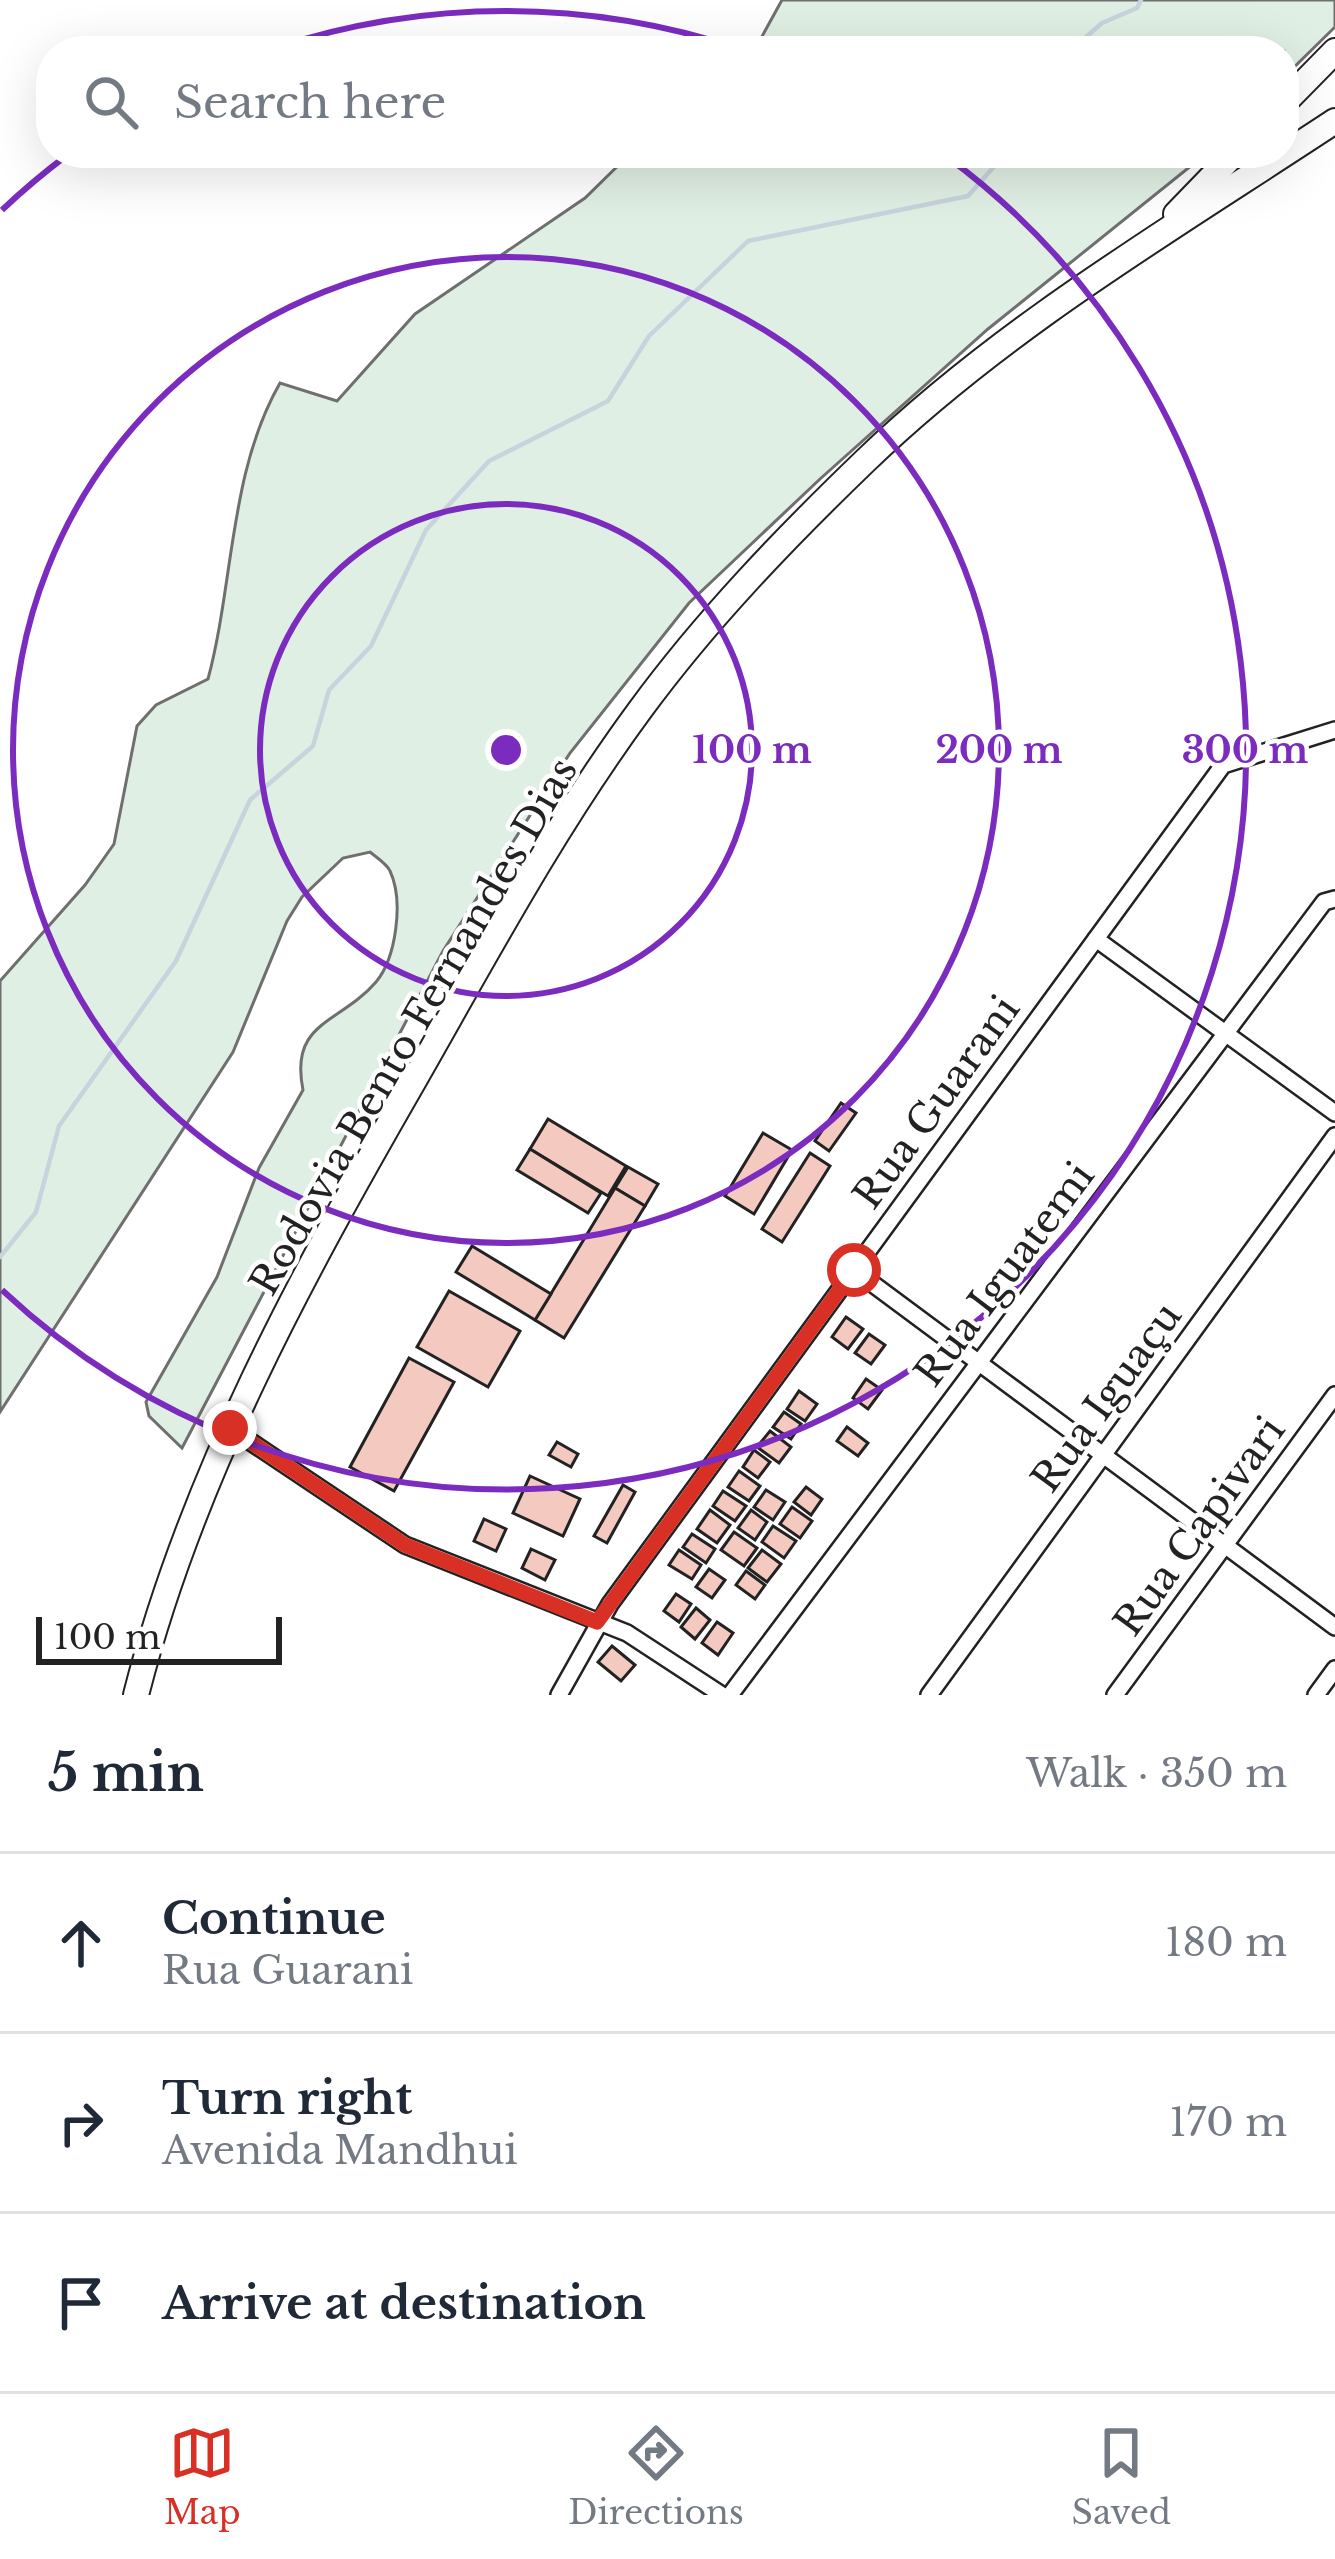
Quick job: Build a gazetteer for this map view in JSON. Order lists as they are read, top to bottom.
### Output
{
  "streets": {
    "highway": ["Rodovia Bento Fernandes Dias"],
    "street": [
      "Rua Guarani",
      "Rua Iguatemi",
      "Rua Iguaçu",
      "Rua Capivari"
    ]
  },
  "scale_bar": "100 m",
  "page": {
    "search": "Search here",
    "scale": "100 m",
    "heading": ["5 min", "Walk · 350 m"],
    "list": [
      ["Continue", "Rua Guarani", "180 m"],
      ["Turn right", "Avenida Mandhui", "170 m"],
      "Arrive at destination"
    ],
    "nav": ["Map", "Directions", "Saved"]
  },
  "rings": ["100 m", "200 m", "300 m"]
}
